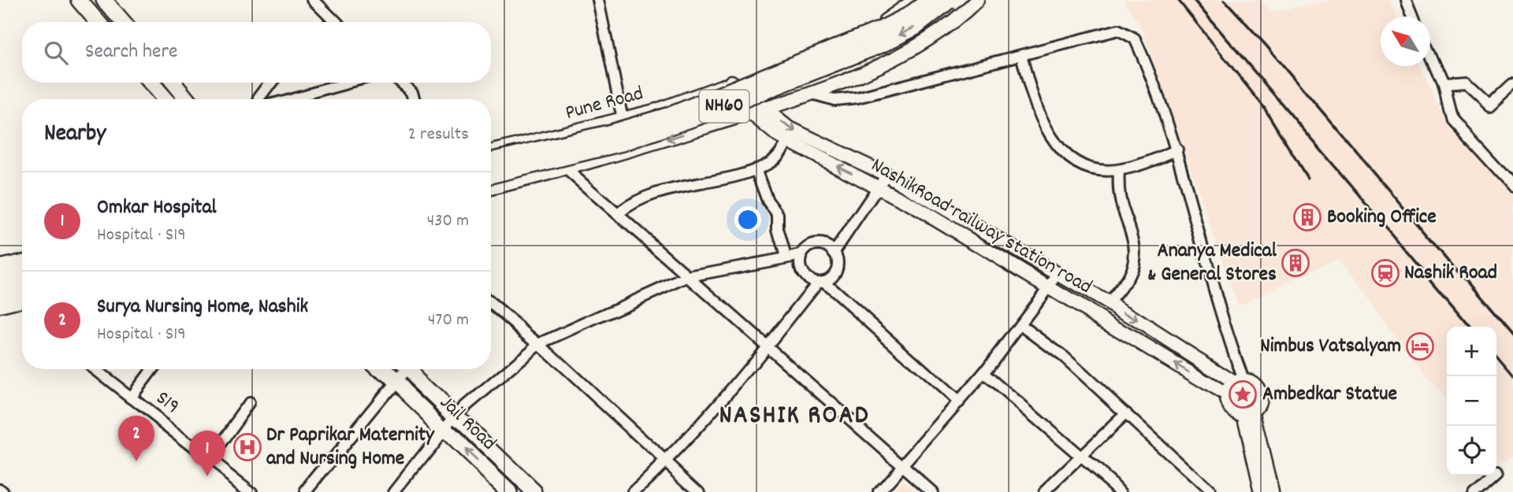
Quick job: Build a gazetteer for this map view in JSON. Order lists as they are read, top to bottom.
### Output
{
  "streets": {
    "highway": ["NH60"],
    "main road": ["Pune Road", "NashikRoad railway station road", "Jail Road"],
    "street": ["S19"]
  },
  "crossings": [
    ["Pune Road", "NashikRoad railway station road"]
  ],
  "districts": ["NASHIK ROAD"],
  "places": {
    "building": ["Booking Office", "Ananya Medical & General Stores"],
    "station": ["Nashik Road"],
    "hotel": ["Nimbus Vatsalyam"],
    "place": ["Ambedkar Statue"],
    "hospital": ["Dr Paprikar Maternity and Nursing Home"]
  },
  "north": "top left",
  "page": {
    "search": "Search here",
    "heading": ["Nearby", "2 results"],
    "list": [
      {
        "mark": "1",
        "name": "Omkar Hospital",
        "note": "Hospital · S19",
        "value": "430 m"
      },
      {
        "mark": "2",
        "name": "Surya Nursing Home, Nashik",
        "note": "Hospital · S19",
        "value": "470 m"
      }
    ],
    "map_buttons": ["+", "−"],
    "pins": ["2", "1"]
  }
}
